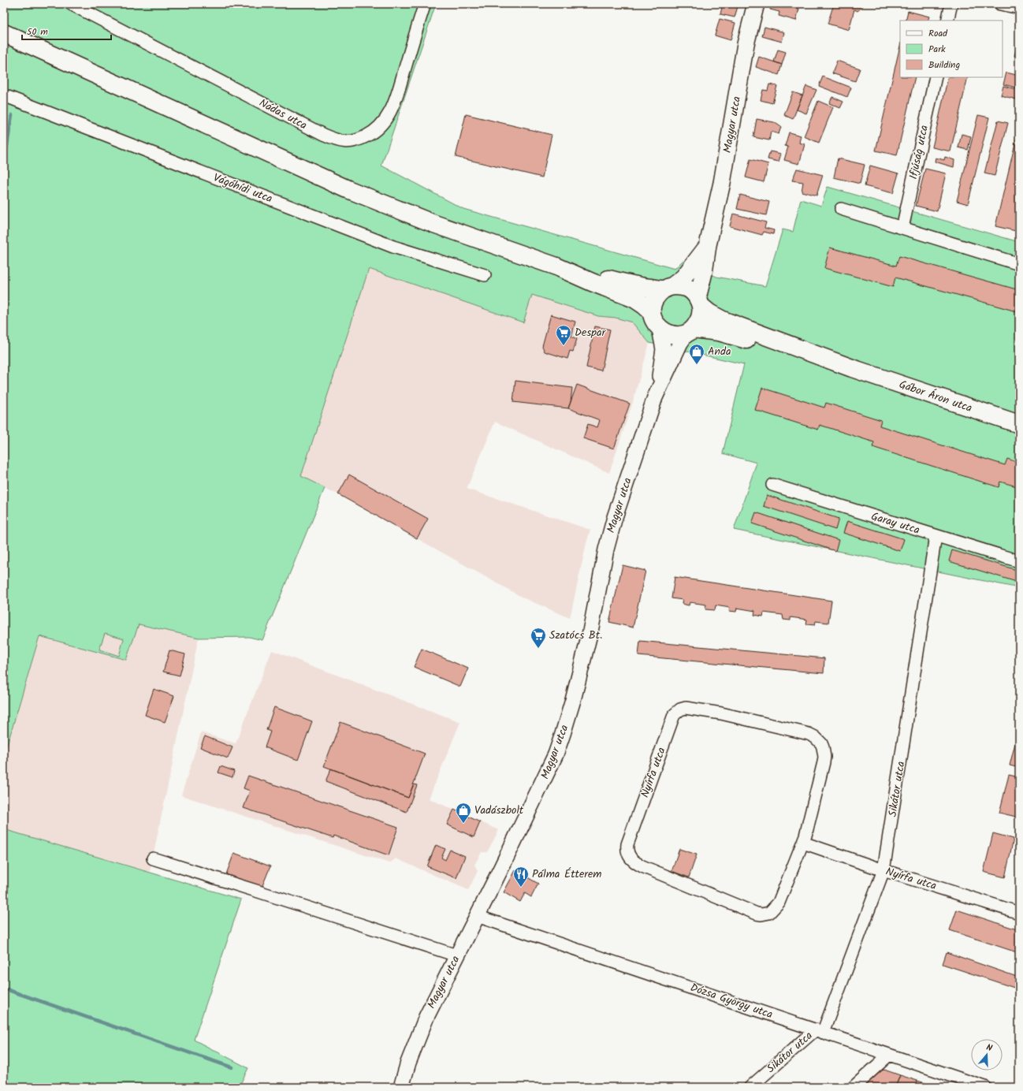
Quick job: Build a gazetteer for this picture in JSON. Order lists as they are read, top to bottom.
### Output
{
  "streets": {
    "main road": ["Magyar utca", "Gábor Áron utca"],
    "street": [
      "Nádas utca",
      "Ifjúság utca",
      "Vágóhídi utca",
      "Garay utca",
      "Nyírfa utca",
      "Sikátor utca",
      "Dózsa György utca"
    ]
  },
  "crossings": [
    ["Magyar utca", "Gábor Áron utca"],
    ["Magyar utca", "Dózsa György utca"],
    ["Garay utca", "Sikátor utca"],
    ["Nyírfa utca", "Sikátor utca"],
    ["Sikátor utca", "Dózsa György utca"]
  ],
  "places": {
    "supermarket": ["Despar", "Szatócs Bt."],
    "shop": ["Anda", "Vadászbolt"],
    "restaurant": ["Pálma Étterem"]
  },
  "legend": ["Road", "Park", "Building"],
  "scale_bar": "50 m",
  "north": "top"
}
